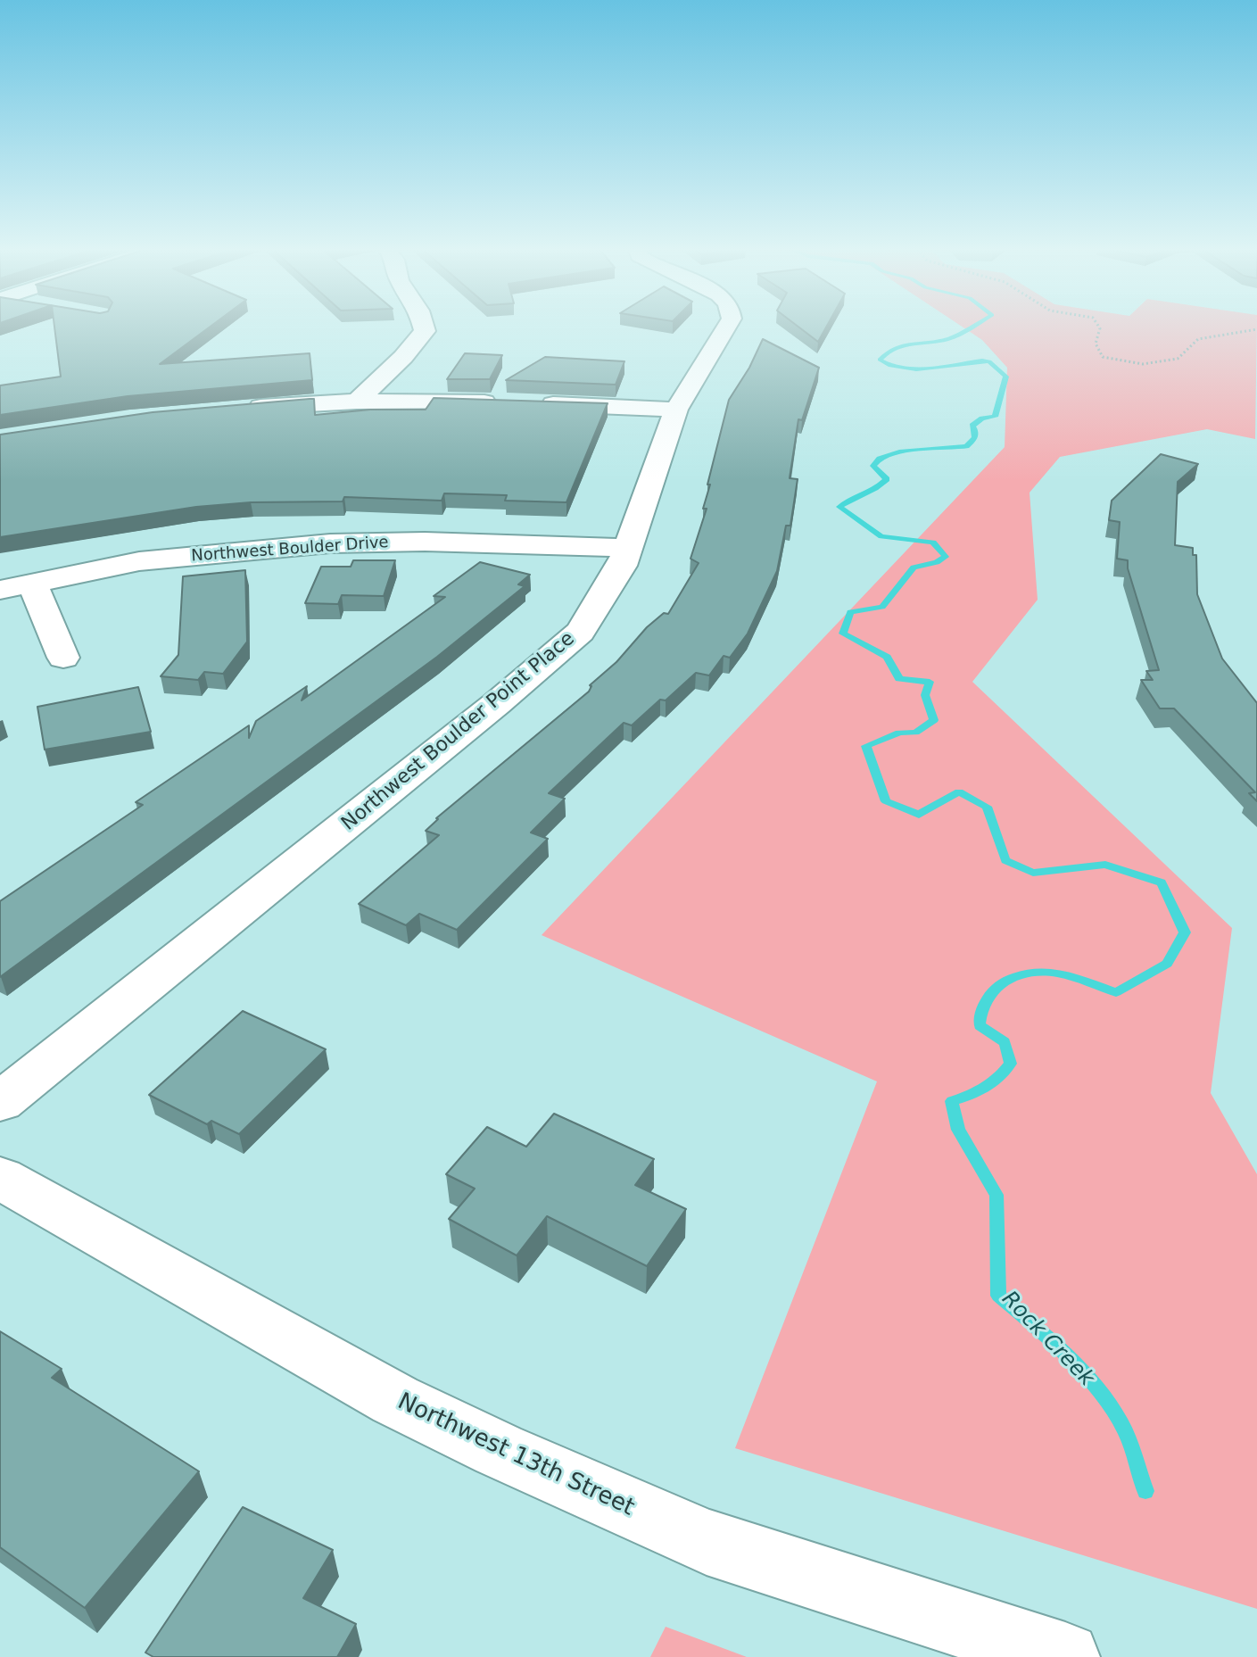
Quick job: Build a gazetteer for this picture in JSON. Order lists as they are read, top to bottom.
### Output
{
  "streets": {
    "street": ["Northwest Boulder Drive", "Northwest Boulder Point Place", "Northwest 13th Street"]
  },
  "crossings": [
    ["Northwest Boulder Drive", "Northwest Boulder Point Place"]
  ],
  "water": ["Rock Creek"]
}
